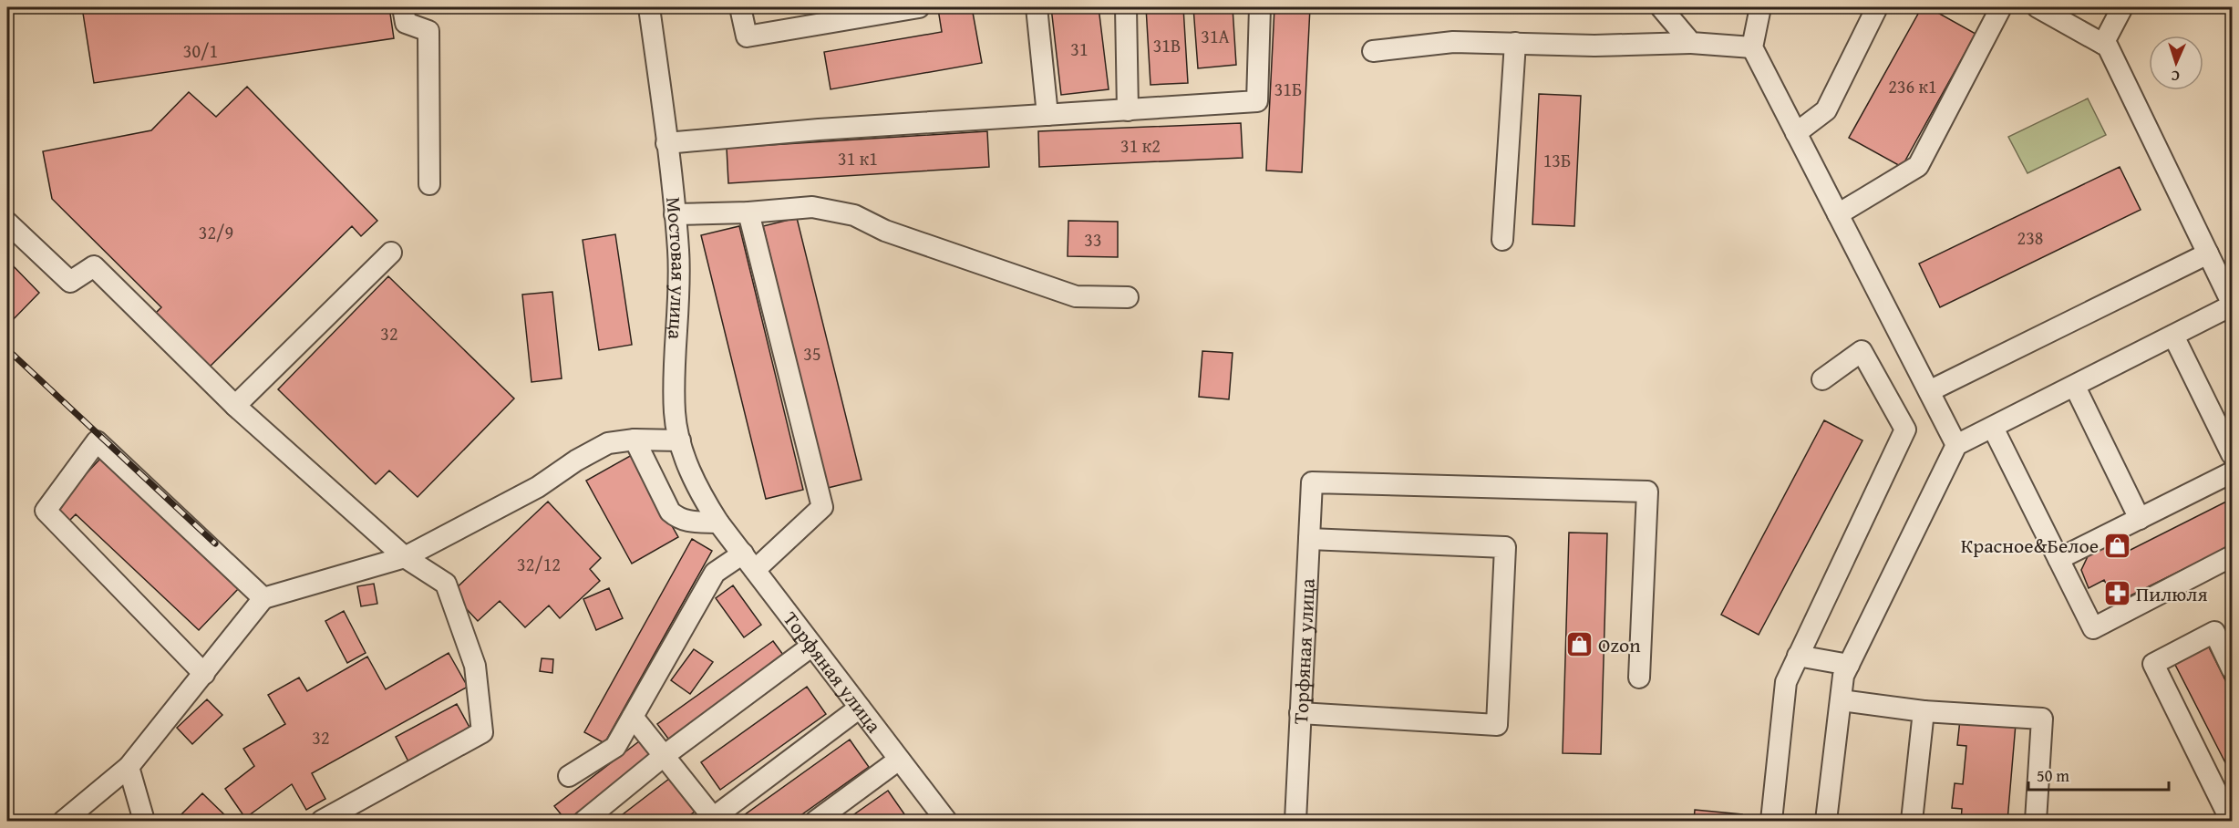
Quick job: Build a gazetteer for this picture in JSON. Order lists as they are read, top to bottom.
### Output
{
  "streets": {
    "street": ["Мостовая улица", "Торфяная улица"]
  },
  "crossings": [
    ["Мостовая улица", "Торфяная улица"]
  ],
  "places": {
    "shop": ["Красное&Белое", "Ozon"],
    "pharmacy": ["Пилюля"]
  },
  "house_numbers": [
    "31А",
    "31В",
    "31",
    "30/1",
    "236 к1",
    "31Б",
    "31 к2",
    "31 к1",
    "13Б",
    "32/9",
    "238",
    "33",
    "32",
    "35",
    "32/12",
    "32"
  ],
  "scale_bar": "50 m",
  "north": "bottom"
}
